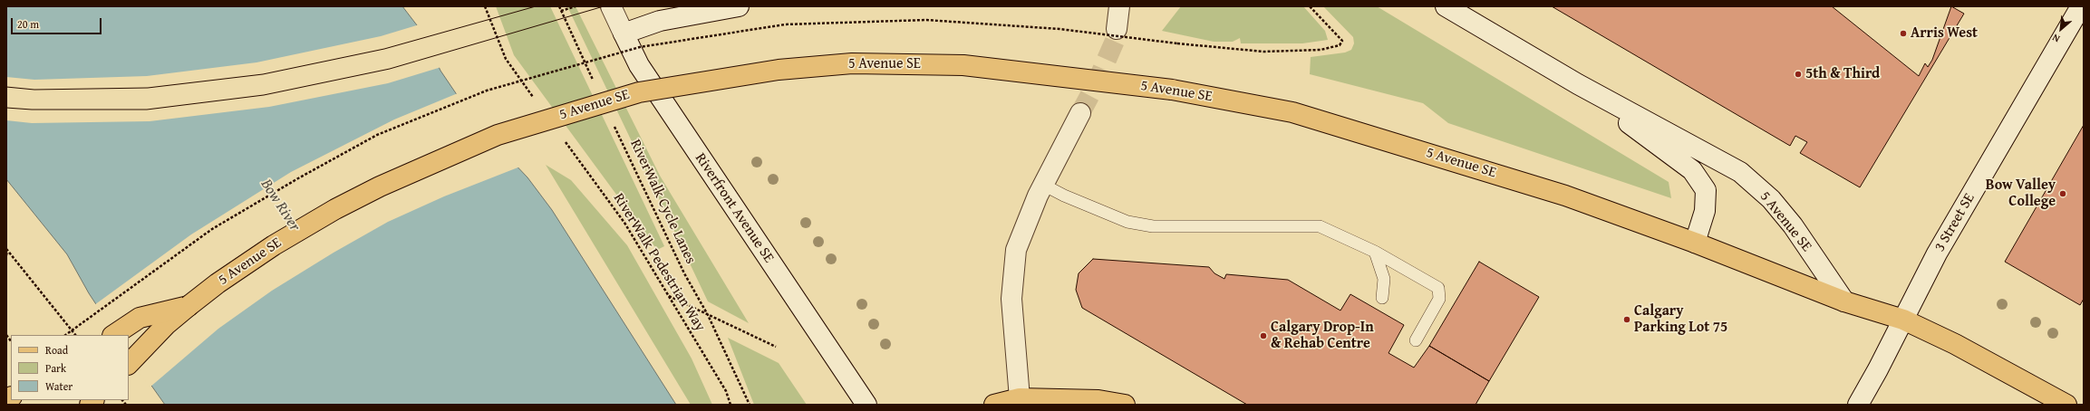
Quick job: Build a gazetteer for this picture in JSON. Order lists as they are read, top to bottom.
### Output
{
  "streets": {
    "main road": ["5 Avenue SE"],
    "street": ["Riverfront Avenue SE", "3 Street SE"],
    "path": ["RiverWalk Cycle Lanes", "RiverWalk Pedestrian Way"]
  },
  "crossings": [
    ["5 Avenue SE", "3 Street SE"]
  ],
  "water": ["Bow River"],
  "places": [
    "Arris West",
    "5th & Third",
    "Bow Valley College",
    "Calgary Parking Lot 75",
    "Calgary Drop-In & Rehab Centre"
  ],
  "legend": ["Road", "Park", "Water"],
  "scale_bar": "20 m",
  "north": "bottom left"
}
